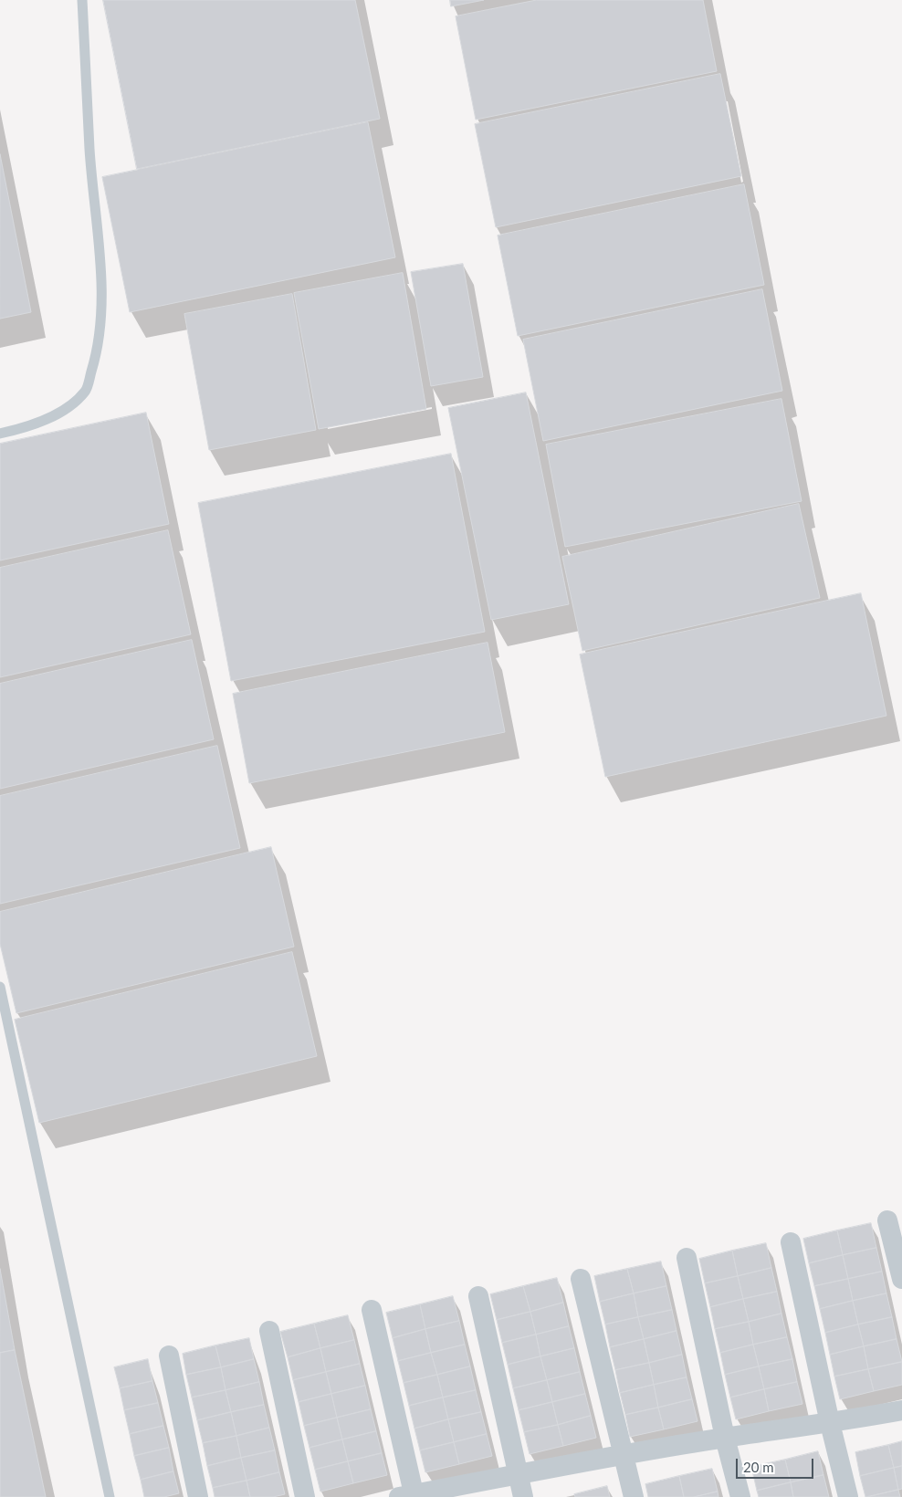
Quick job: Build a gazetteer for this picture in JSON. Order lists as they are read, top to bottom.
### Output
{
  "scale_bar": "20 m"
}
